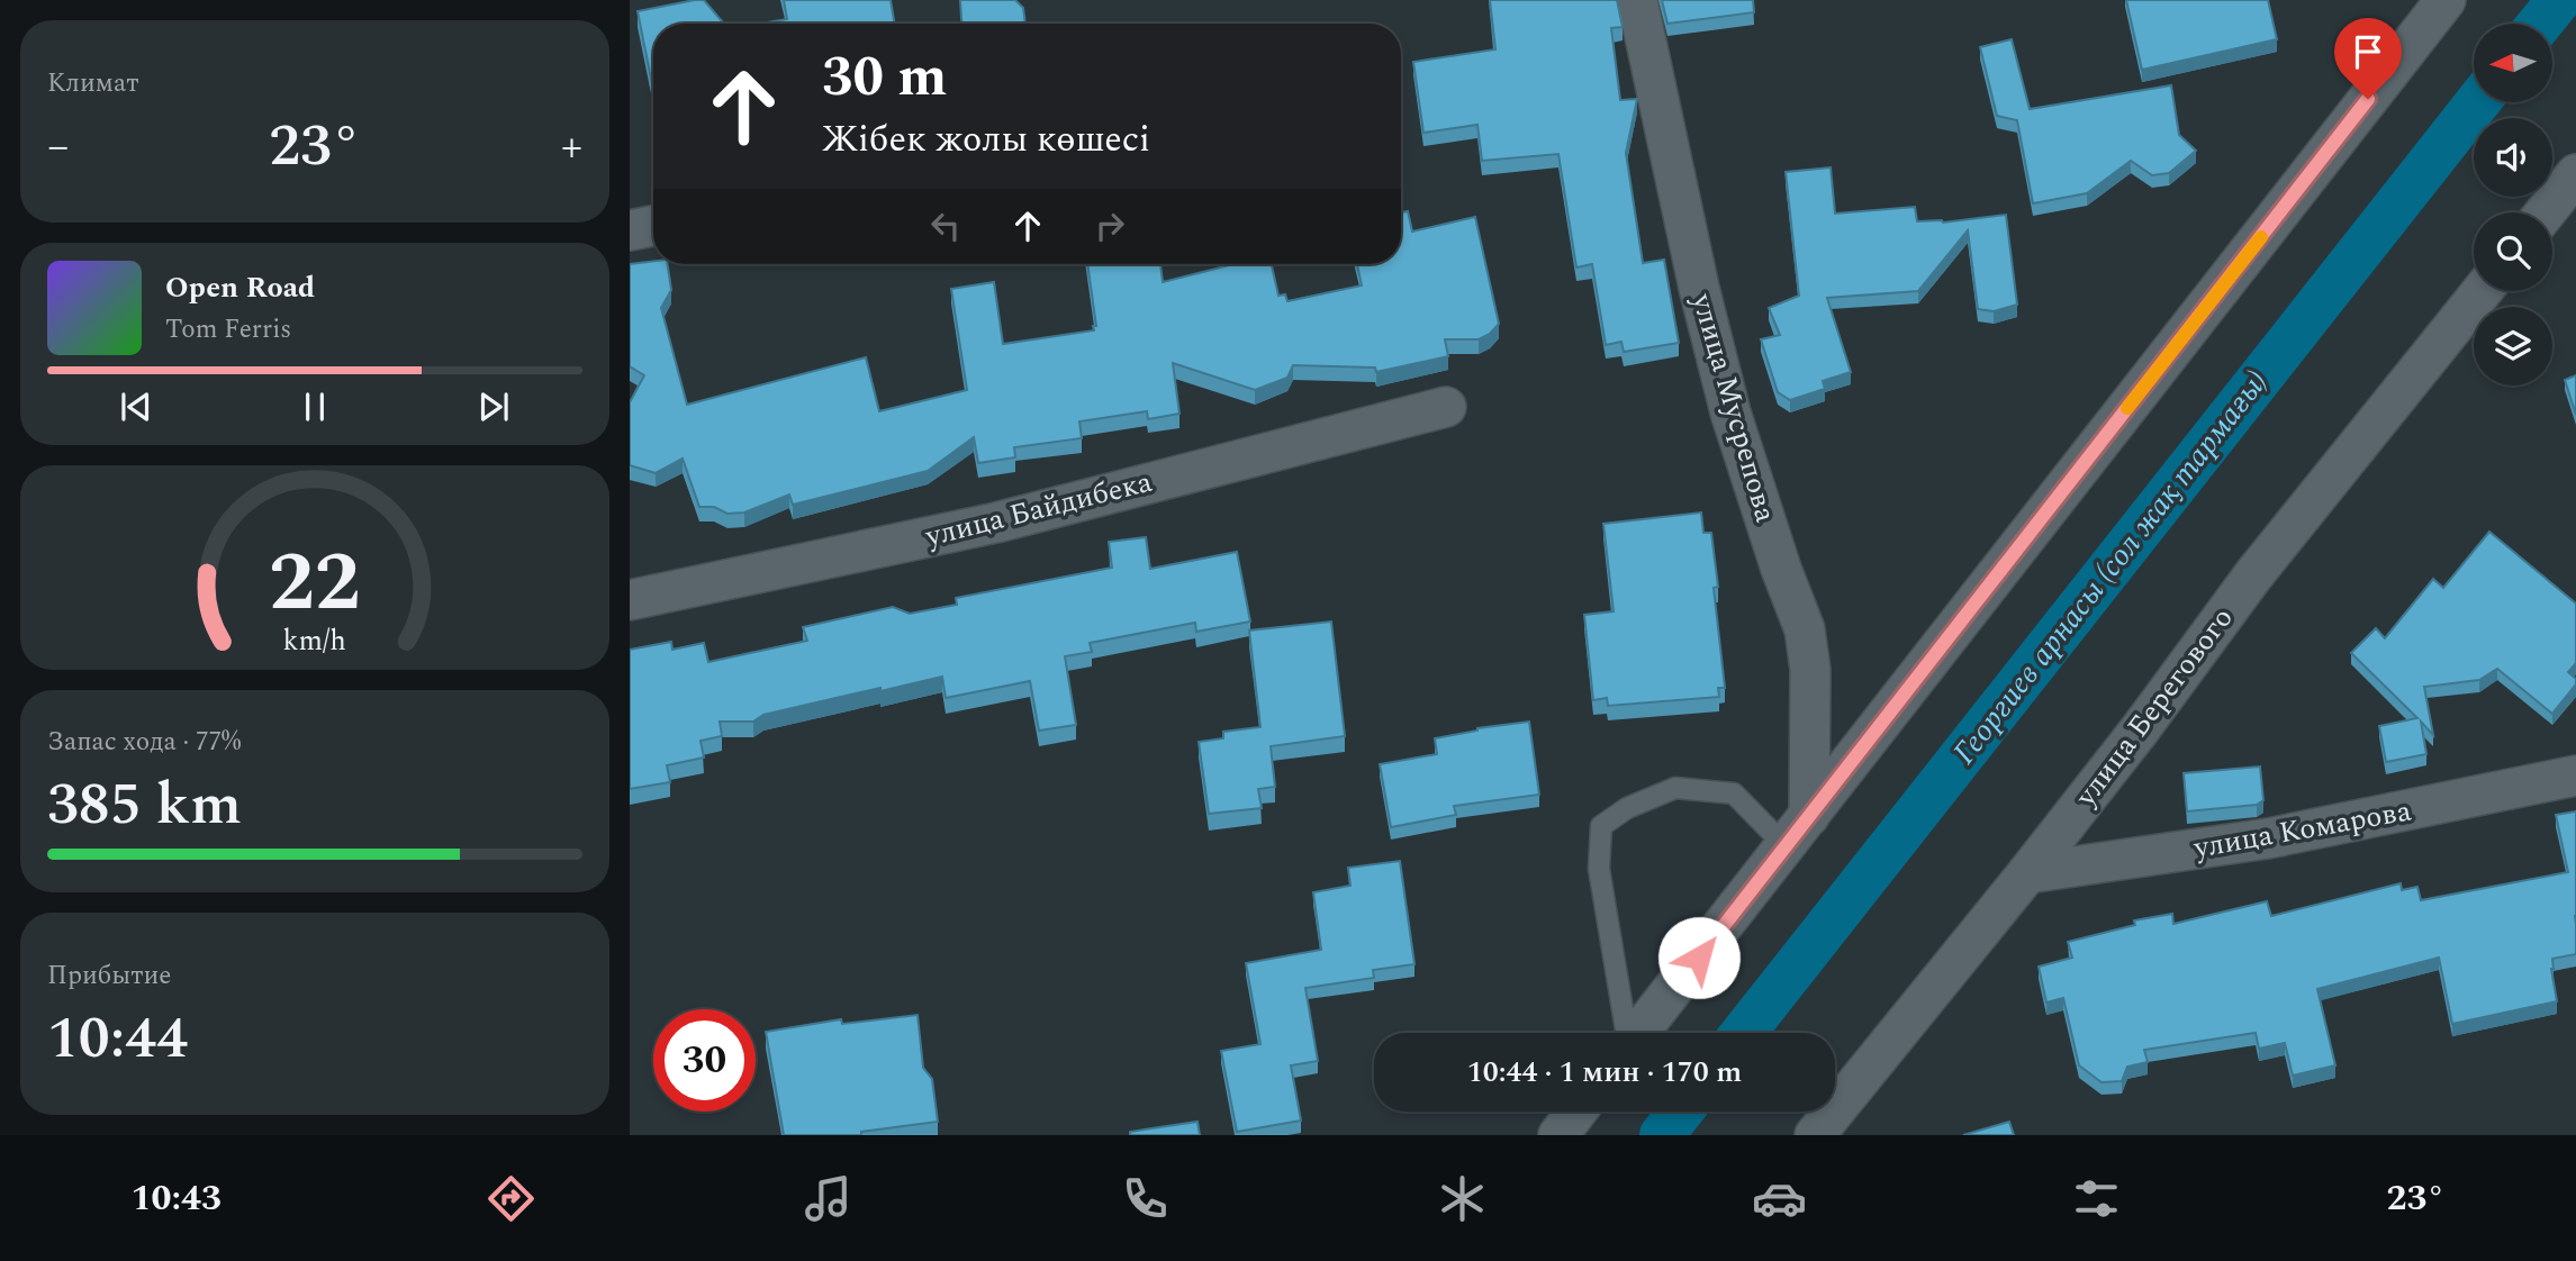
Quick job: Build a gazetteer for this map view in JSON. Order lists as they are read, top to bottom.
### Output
{
  "streets": {
    "street": [
      "улица Мусрепова",
      "улица Байдибека",
      "улица Берегового",
      "улица Комарова"
    ]
  },
  "crossings": [
    ["улица Берегового", "улица Комарова"]
  ],
  "water": ["Георгиев арнасы (сол жақ тармағы)"],
  "north": "left",
  "page": {
    "tile": [
      "Климат",
      ["Запас хода · 77%", "385 km"],
      ["Прибытие", "10:44"]
    ],
    "turn": ["30 m", "Жібек жолы көшесі"],
    "heat": ["−", "23°", "+"],
    "song": ["Open Road", "Tom Ferris"],
    "limit": "30",
    "trip": "10:44 · 1 мин · 170 m",
    "tabs": ["10:43", "23°"],
    "gauge": ["22", "km/h"]
  }
}
